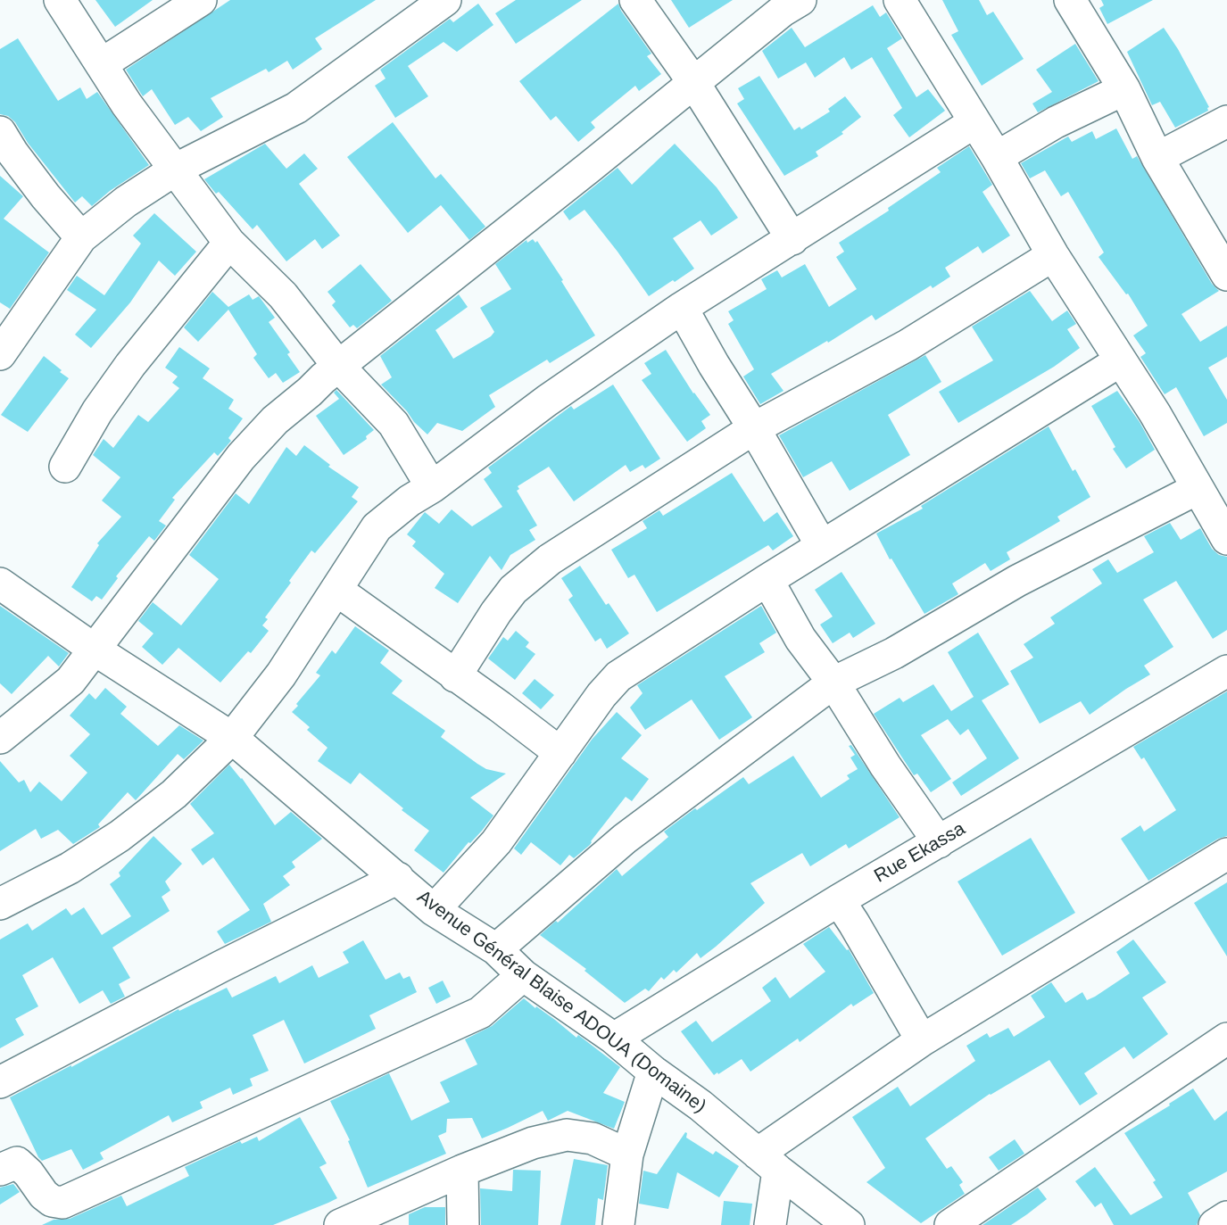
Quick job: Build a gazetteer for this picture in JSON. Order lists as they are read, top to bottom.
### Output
{
  "streets": {
    "street": ["Rue Ekassa", "Avenue Général Blaise ADOUA (Domaine)"]
  },
  "crossings": [
    ["Rue Ekassa", "Avenue Général Blaise ADOUA (Domaine)"]
  ]
}
